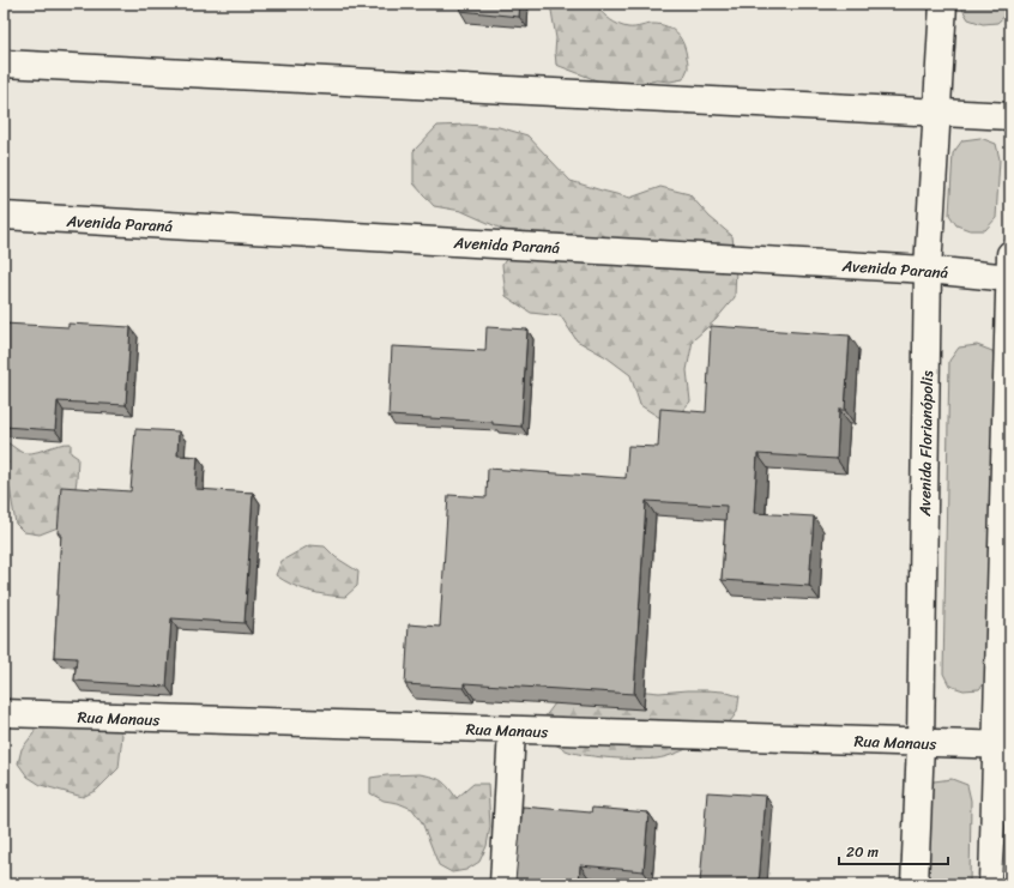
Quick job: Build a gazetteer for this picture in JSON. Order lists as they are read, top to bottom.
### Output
{
  "streets": {
    "street": ["Avenida Paraná", "Avenida Florianópolis", "Rua Manaus"]
  },
  "crossings": [
    ["Avenida Paraná", "Avenida Florianópolis"],
    ["Avenida Florianópolis", "Rua Manaus"]
  ],
  "scale_bar": "20 m"
}
